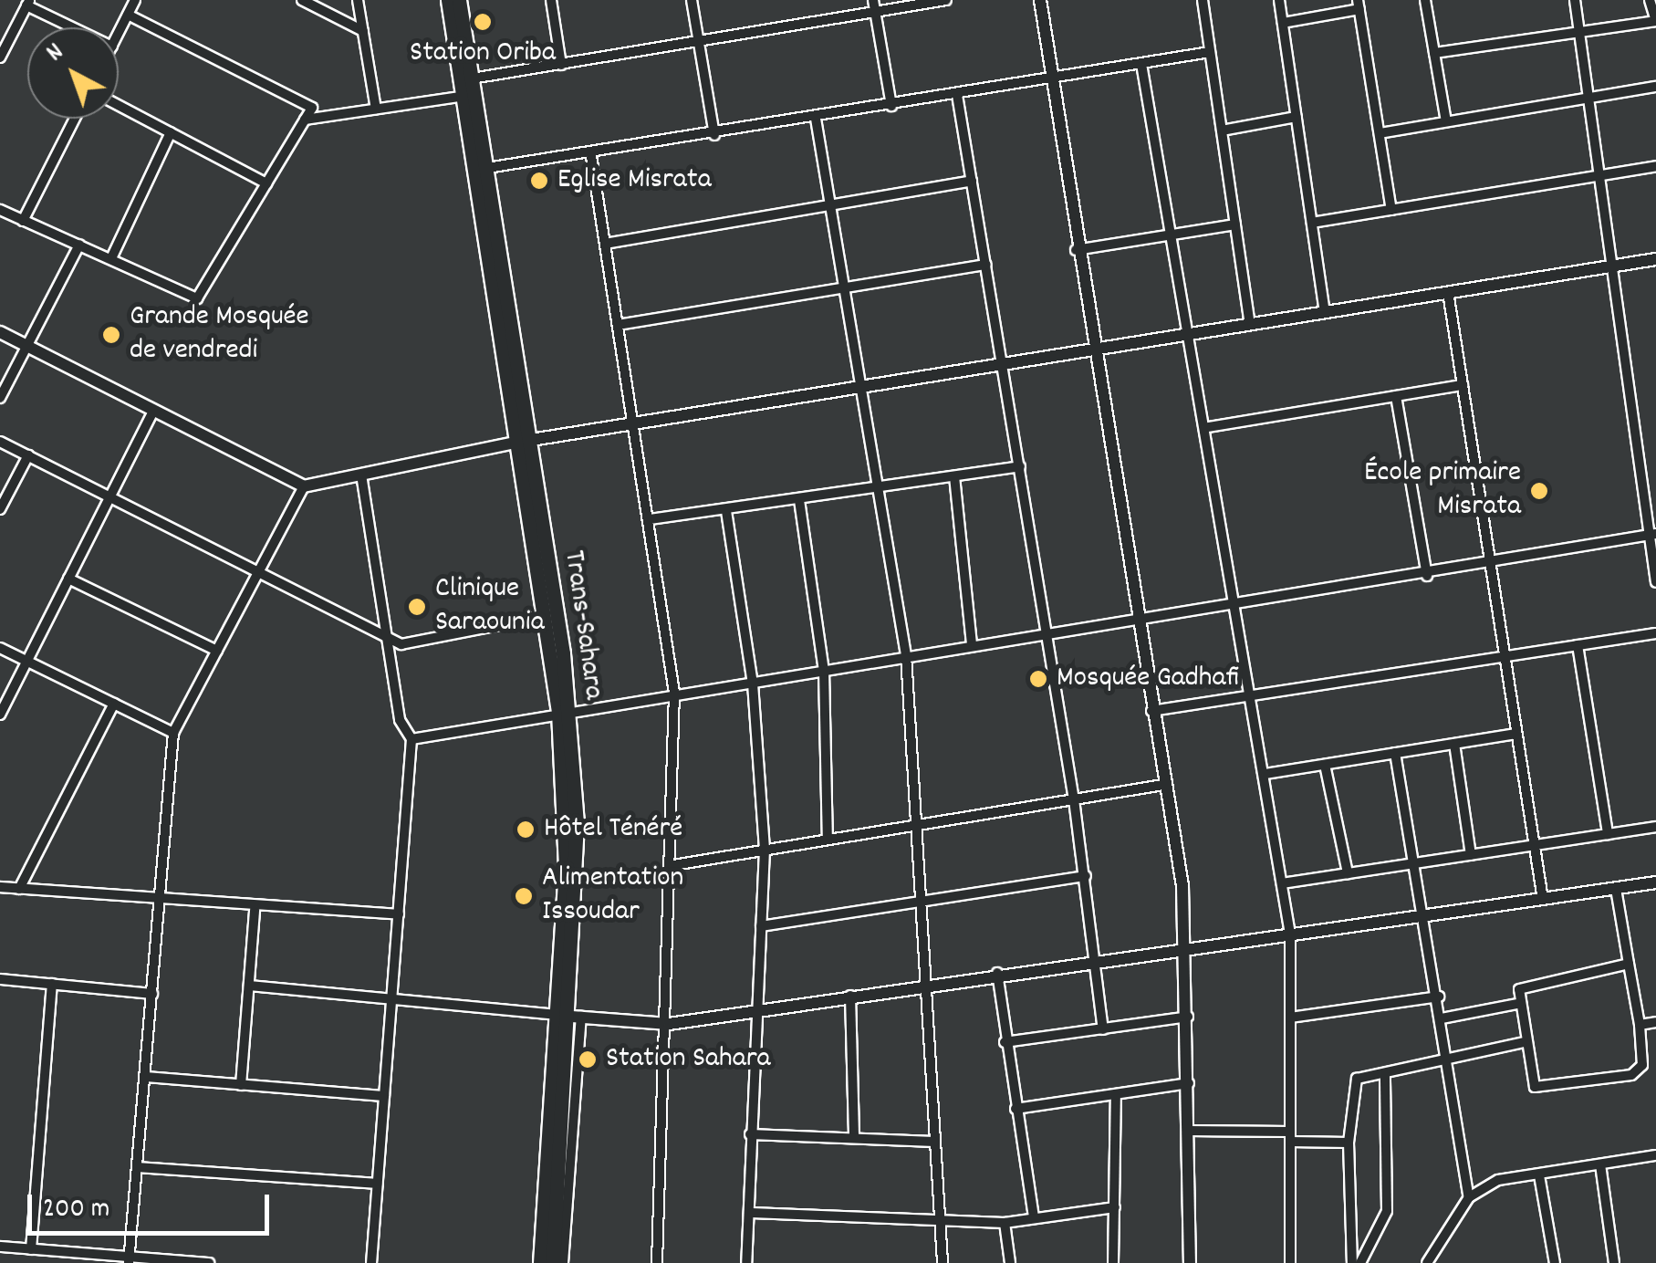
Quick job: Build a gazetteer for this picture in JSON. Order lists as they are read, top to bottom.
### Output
{
  "streets": {
    "main road": ["Trans-Sahara"]
  },
  "places": [
    "Station Oriba",
    "Eglise Misrata",
    "Grande Mosquée de vendredi",
    "École primaire Misrata",
    "Clinique Saraounia",
    "Mosquée Gadhafi",
    "Hôtel Ténéré",
    "Alimentation Issoudar",
    "Station Sahara"
  ],
  "scale_bar": "200 m",
  "north": "top left"
}
